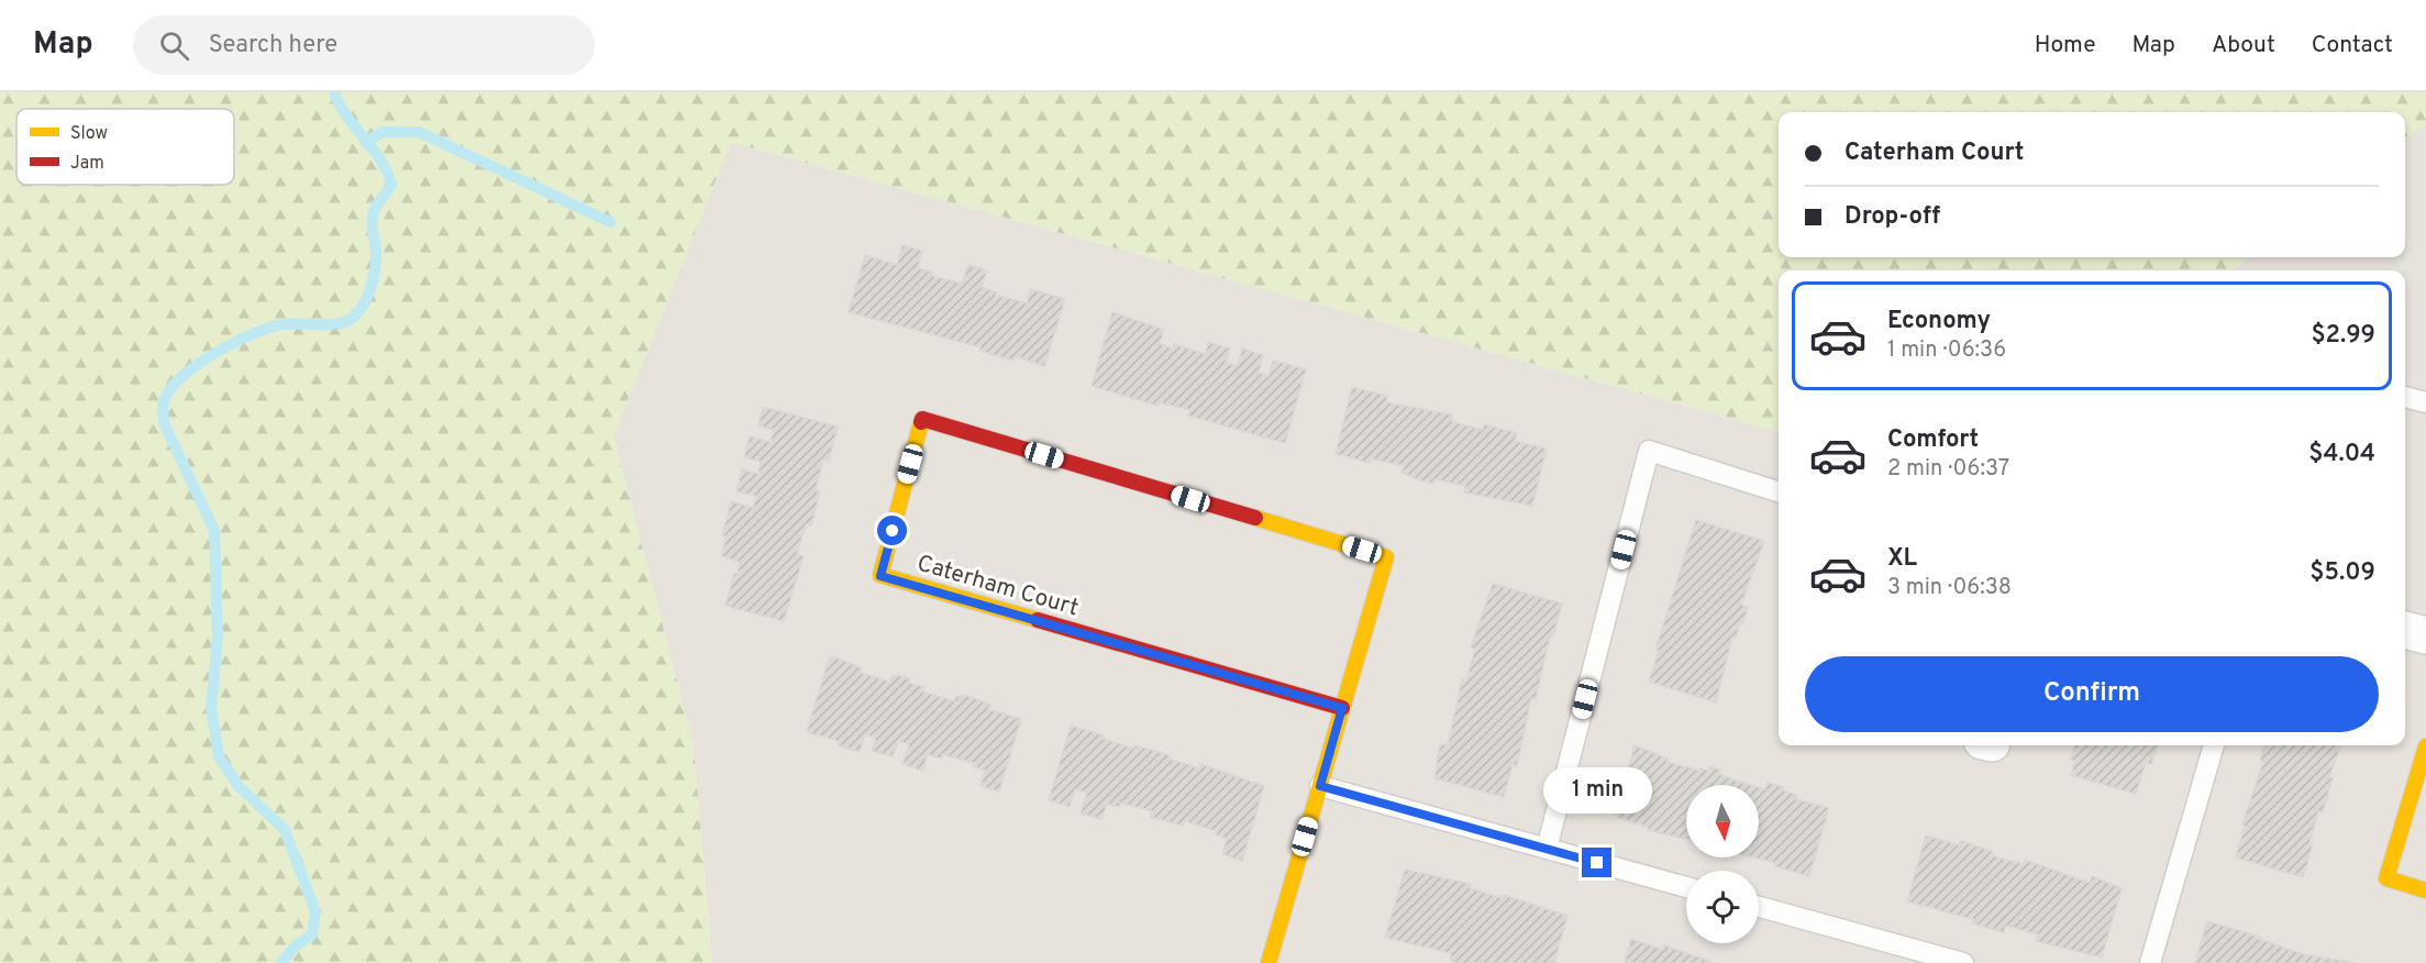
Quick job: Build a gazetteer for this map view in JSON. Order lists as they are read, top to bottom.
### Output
{
  "streets": {
    "street": ["Caterham Court"]
  },
  "legend": ["Slow", "Jam"],
  "north": "bottom",
  "page": {
    "header": "Map",
    "search": "Search here",
    "nav": [
      "Home",
      "Map",
      "About",
      "Contact"
    ],
    "banner": ["Caterham Court", "Drop-off"],
    "list": [
      {
        "name": "Economy",
        "note": "1 min · 06:36",
        "value": "$2.99"
      },
      {
        "name": "Comfort",
        "note": "2 min · 06:37",
        "value": "$4.04"
      },
      {
        "name": "XL",
        "note": "3 min · 06:38",
        "value": "$5.09"
      }
    ],
    "buttons": "Confirm",
    "bubble": "1 min"
  }
}
